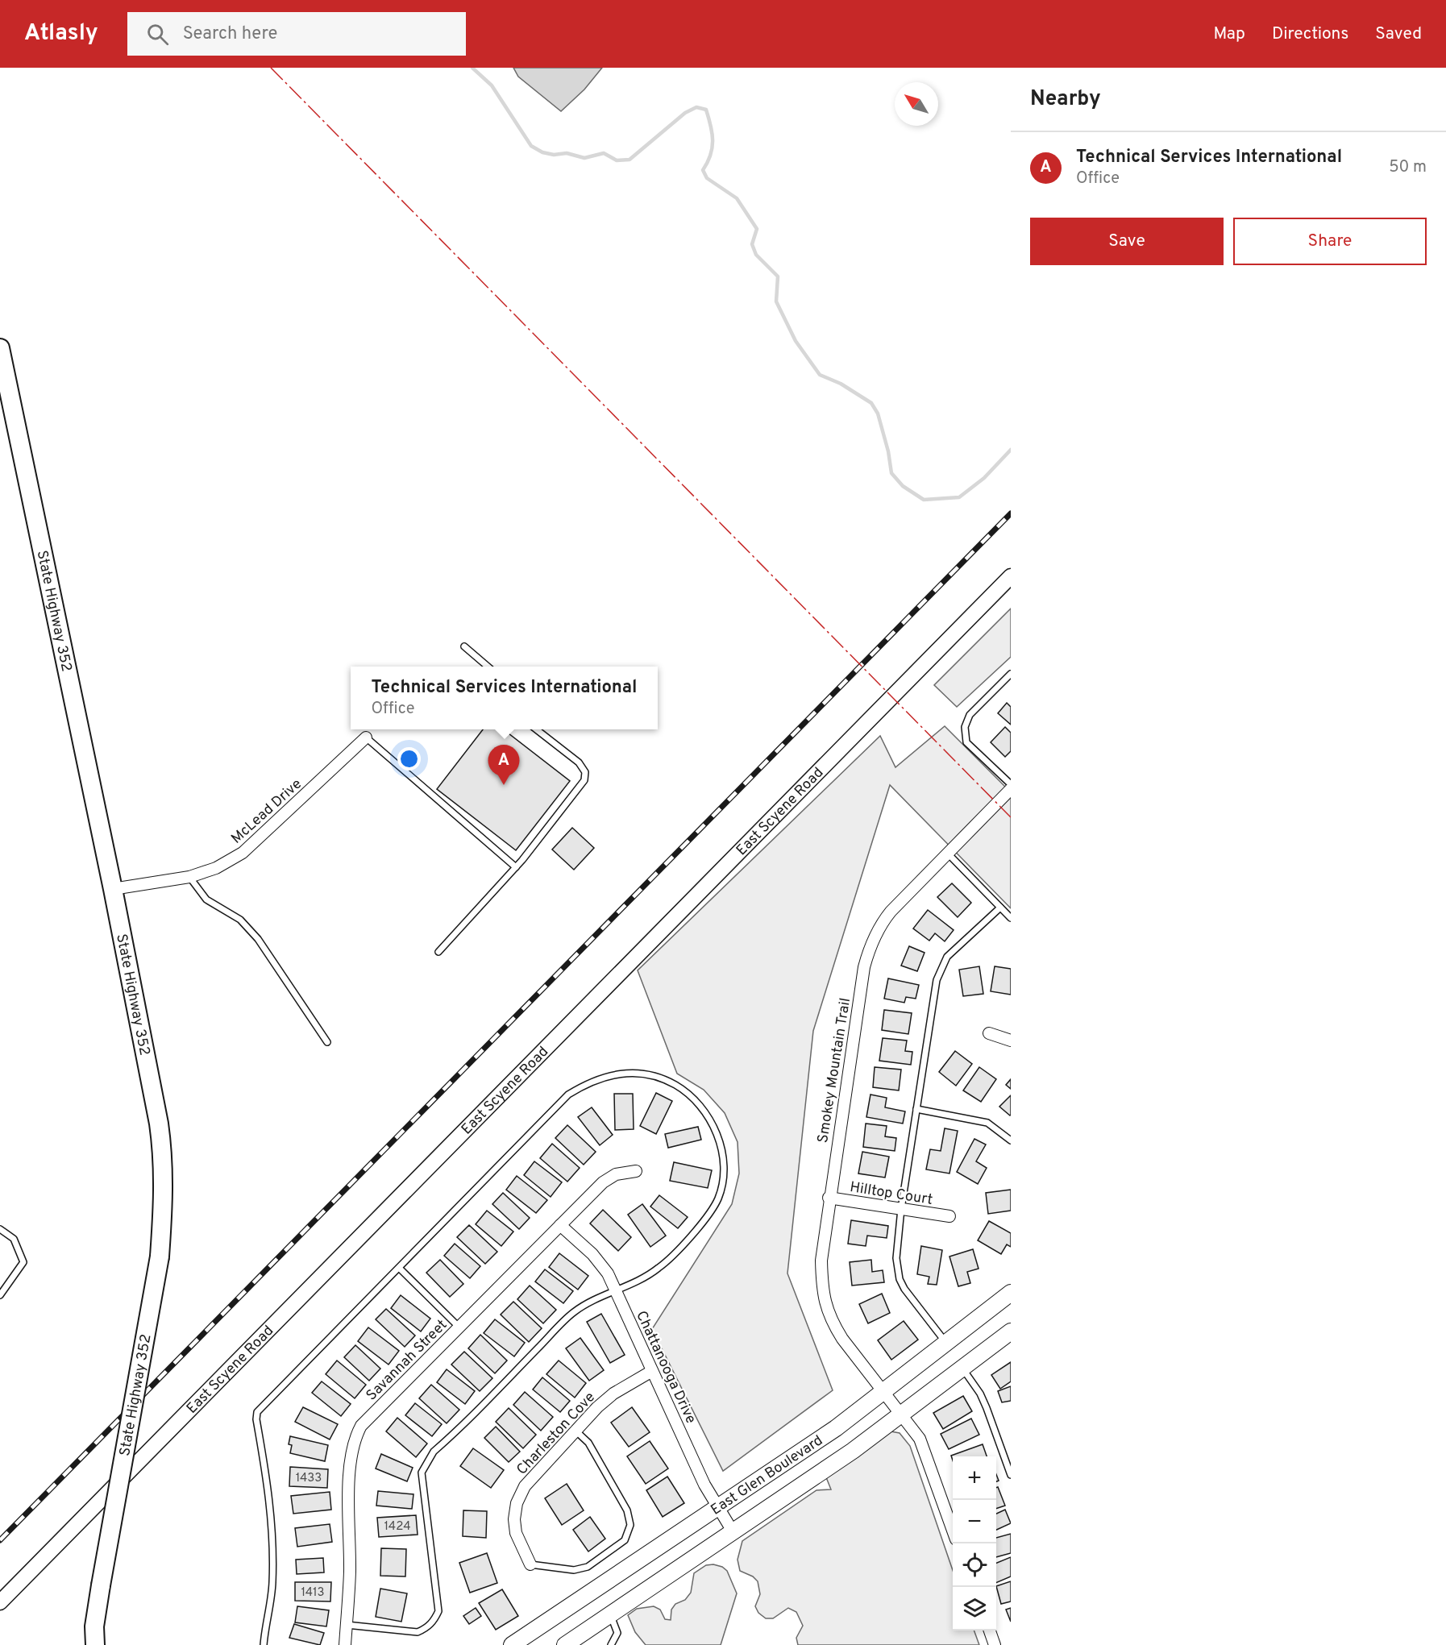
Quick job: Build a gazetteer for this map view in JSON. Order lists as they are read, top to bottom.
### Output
{
  "streets": {
    "main road": ["State Highway 352", "East Glen Boulevard"],
    "street": [
      "McLead Drive",
      "East Scyene Road",
      "Smokey Mountain Trail",
      "Hilltop Court",
      "Savannah Street",
      "Chattanooga Drive",
      "Charleston Cove"
    ]
  },
  "crossings": [
    ["State Highway 352", "McLead Drive"],
    ["Smokey Mountain Trail", "Hilltop Court"],
    ["Smokey Mountain Trail", "East Glen Boulevard"],
    ["Savannah Street", "Chattanooga Drive"],
    ["Chattanooga Drive", "Charleston Cove"],
    ["Chattanooga Drive", "East Glen Boulevard"]
  ],
  "house_numbers": ["1433", "1424", "1413"],
  "north": "top left",
  "page": {
    "header": "Atlasly",
    "search": "Search here",
    "nav": ["Map", "Directions", "Saved"],
    "heading": "Nearby",
    "list": [
      {
        "mark": "A",
        "name": "Technical Services International",
        "note": "Office",
        "value": "50 m"
      }
    ],
    "buttons": ["Save", "Share"],
    "popup": ["Technical Services International", "Office"],
    "pins": "A",
    "map_buttons": ["+", "−"]
  }
}
